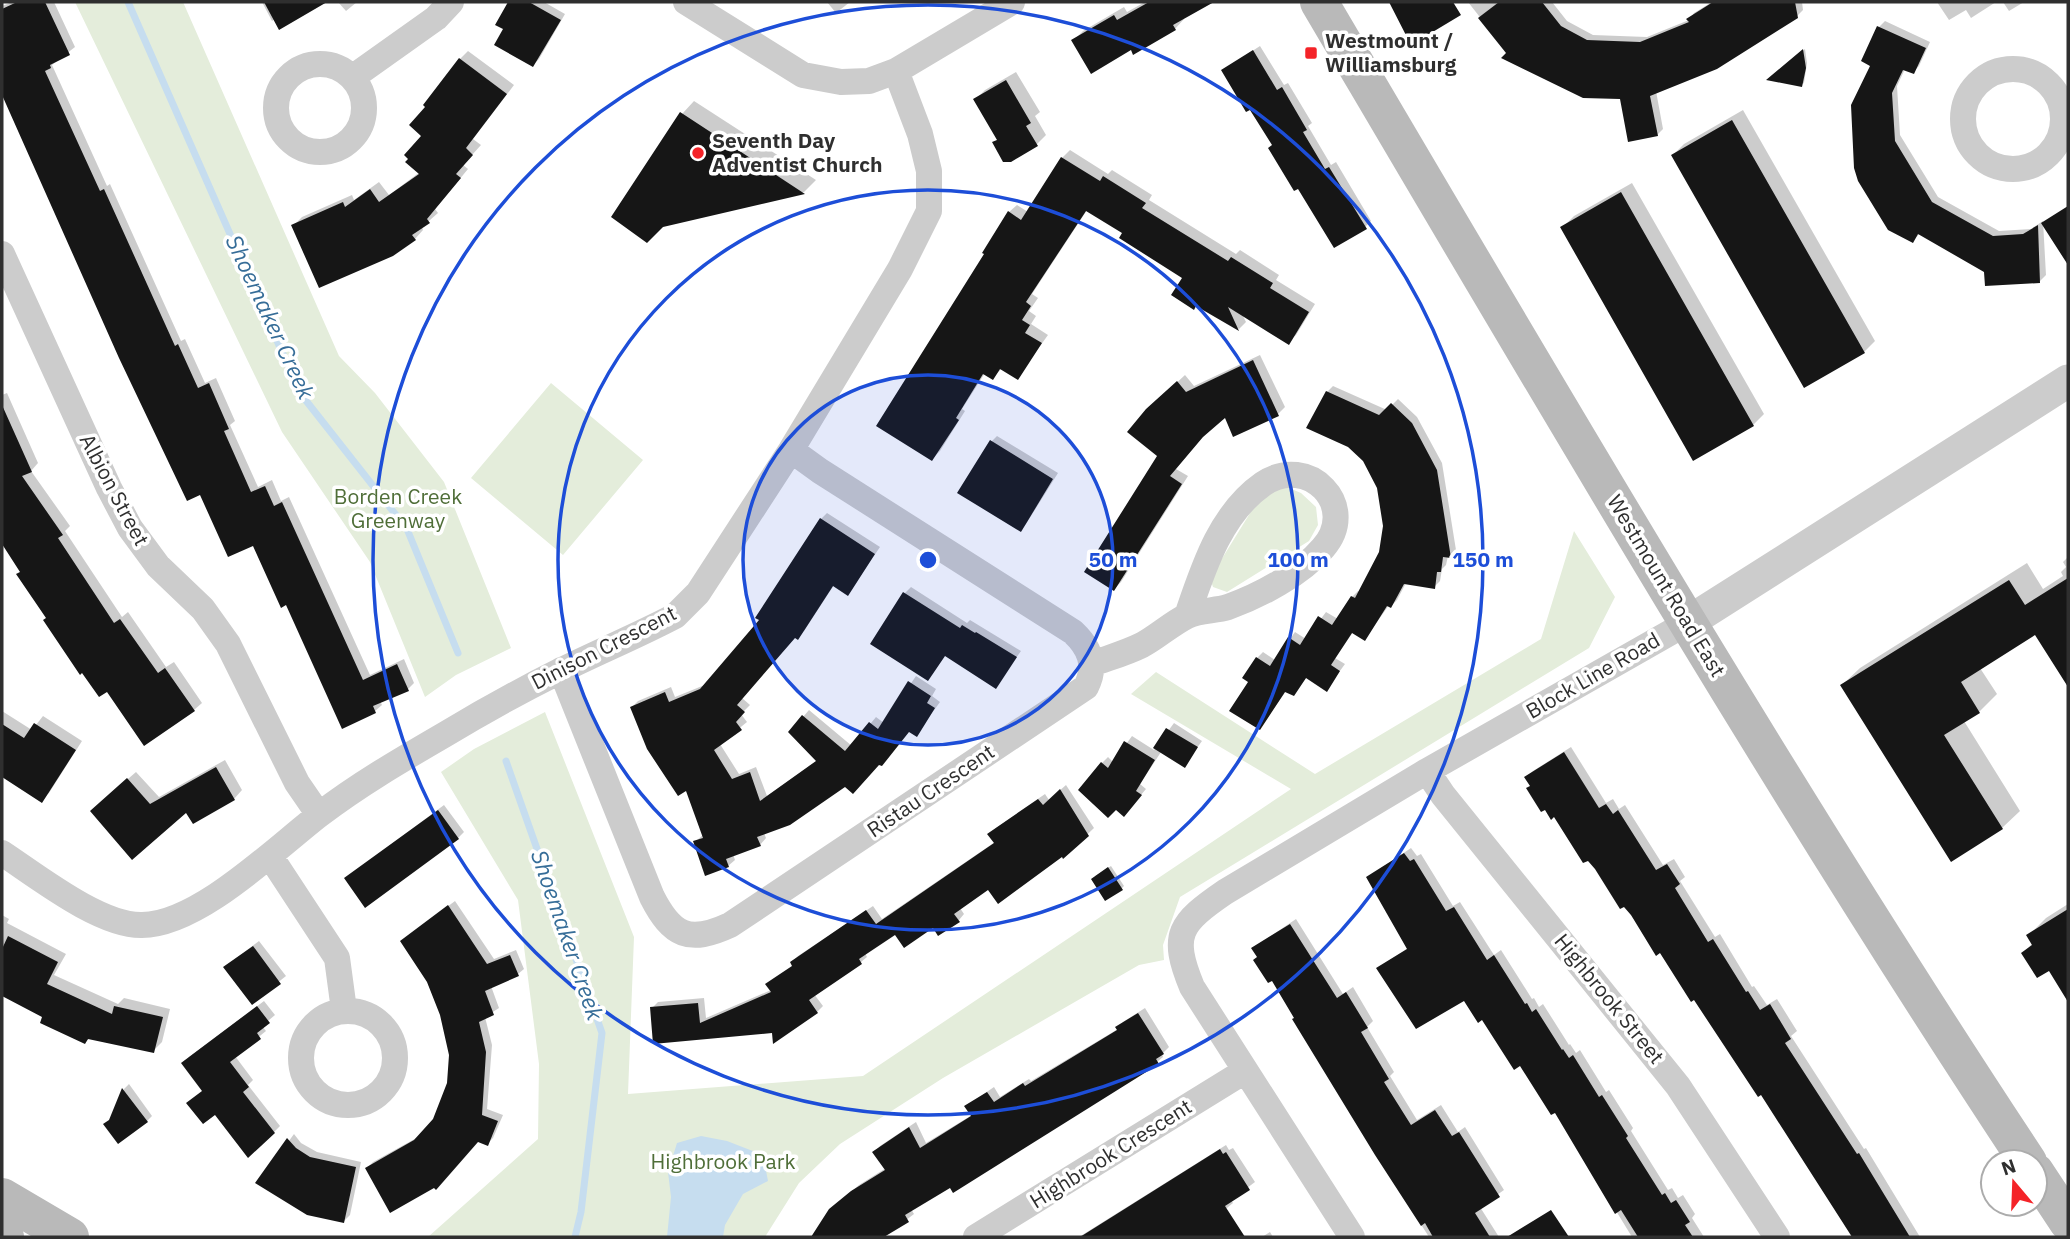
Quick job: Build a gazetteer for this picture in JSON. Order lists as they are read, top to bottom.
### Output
{
  "streets": {
    "main road": ["Westmount Road East"],
    "street": [
      "Albion Street",
      "Dinison Crescent",
      "Block Line Road",
      "Ristau Crescent",
      "Highbrook Street",
      "Highbrook Crescent"
    ]
  },
  "crossings": [
    ["Albion Street", "Dinison Crescent"],
    ["Westmount Road East", "Block Line Road"],
    ["Dinison Crescent", "Ristau Crescent"],
    ["Block Line Road", "Highbrook Street"],
    ["Block Line Road", "Highbrook Crescent"]
  ],
  "water": ["Shoemaker Creek"],
  "parks": ["Borden Creek Greenway", "Highbrook Park"],
  "places": {
    "transit": ["Westmount / Williamsburg"],
    "other": ["Seventh Day Adventist Church"]
  },
  "north": "top",
  "rings": ["50 m", "100 m", "150 m"]
}
